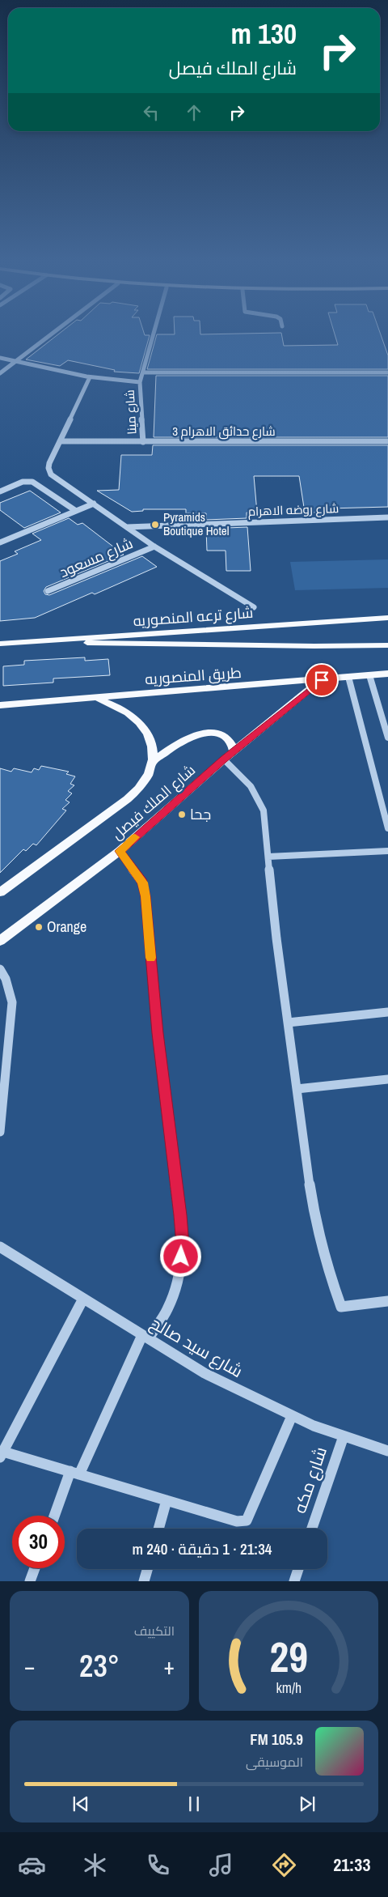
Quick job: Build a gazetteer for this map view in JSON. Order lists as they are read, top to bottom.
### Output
{
  "streets": {
    "main road": ["شارع ترعه المنصوريه", "طريق المنصوريه", "شارع الملك فيصل"],
    "street": [
      "شارع مينا",
      "شارع حدائق الاهرام 3",
      "شارع روضه الاهرام",
      "شارع مسعود",
      "شارع سيد صالح",
      "شارع مكه"
    ]
  },
  "crossings": [
    ["شارع مينا", "شارع حدائق الاهرام 3"],
    ["طريق المنصوريه", "شارع الملك فيصل"],
    ["شارع سيد صالح", "شارع مكه"]
  ],
  "places": ["Pyramids Boutique Hotel", "جحا", "Orange"],
  "page": {
    "turn": ["130 m", "شارع الملك فيصل"],
    "limit": "30",
    "trip": "21:34 · 1 دقيقة · 240 m",
    "tile": "التكييف",
    "heat": ["−", "23°", "+"],
    "song": ["105.9 FM", "الموسيقى"],
    "tabs": "21:33",
    "gauge": ["29", "km/h"]
  }
}
